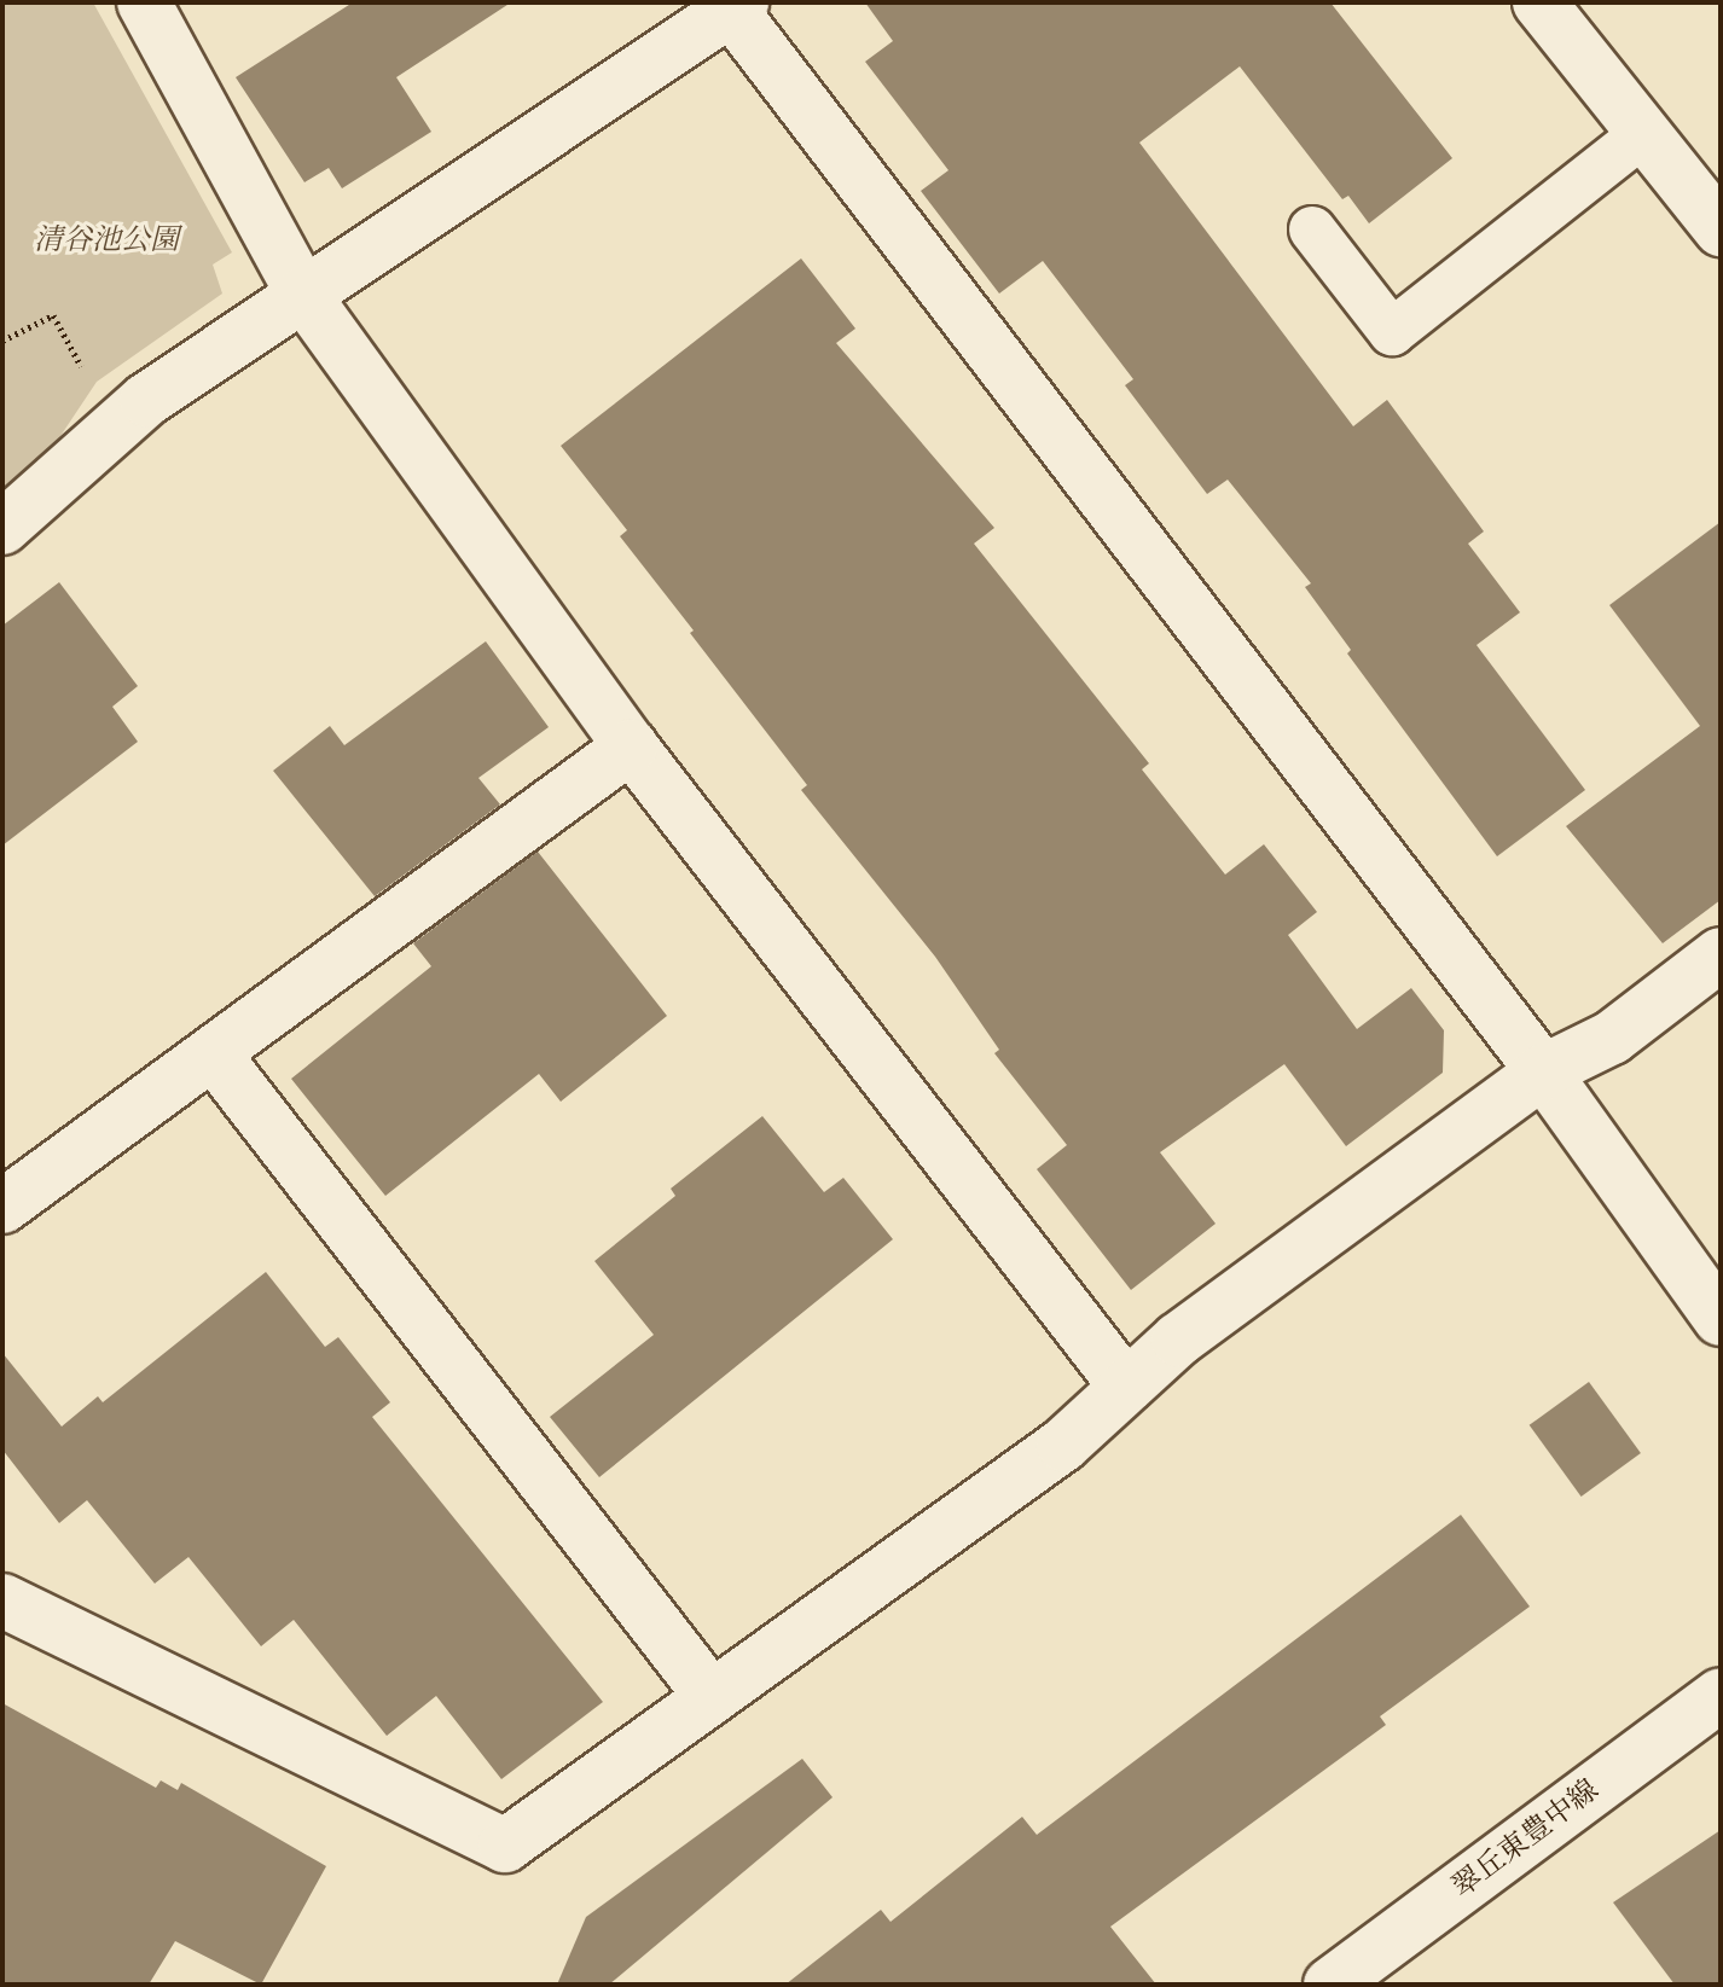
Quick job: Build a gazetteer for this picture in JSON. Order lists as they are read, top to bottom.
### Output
{
  "streets": {
    "street": ["翠丘東豊中線"]
  },
  "parks": ["清谷池公園"]
}
